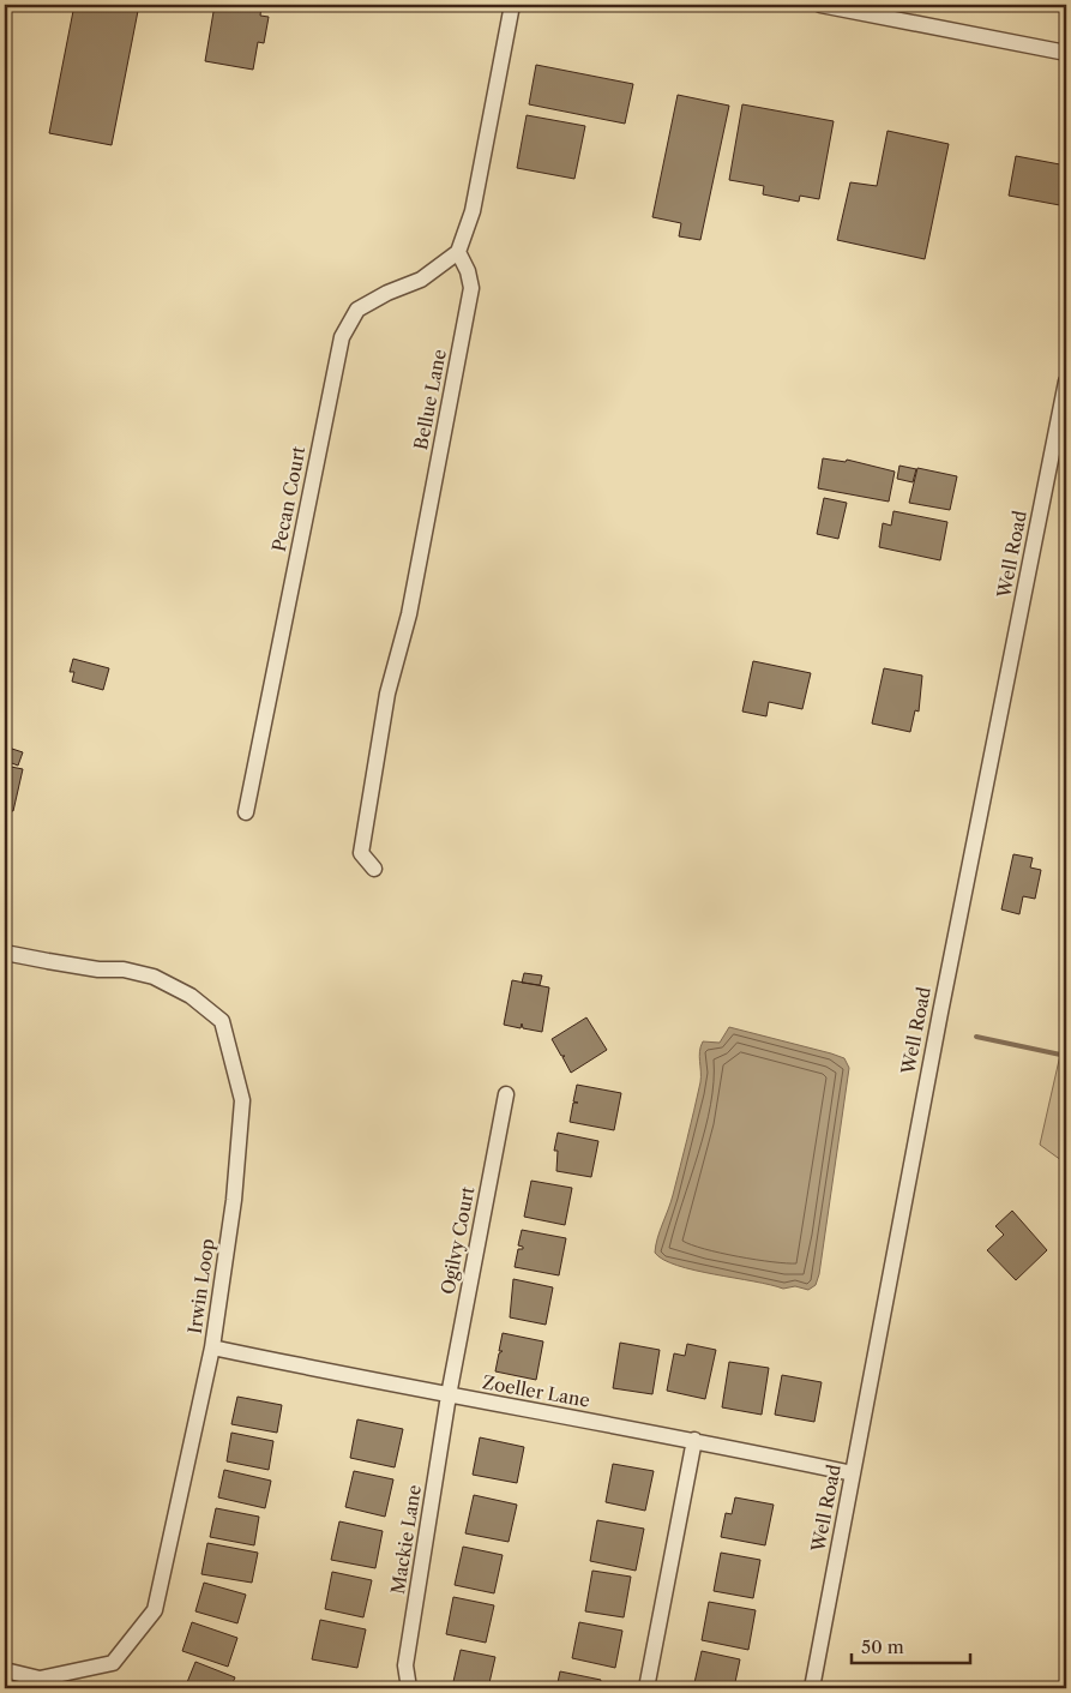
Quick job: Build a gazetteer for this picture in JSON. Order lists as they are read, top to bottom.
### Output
{
  "streets": {
    "street": [
      "Bellue Lane",
      "Pecan Court",
      "Well Road",
      "Ogilvy Court",
      "Irwin Loop",
      "Zoeller Lane",
      "Mackie Lane"
    ]
  },
  "crossings": [
    ["Bellue Lane", "Pecan Court"],
    ["Well Road", "Zoeller Lane"],
    ["Ogilvy Court", "Zoeller Lane"],
    ["Ogilvy Court", "Mackie Lane"],
    ["Irwin Loop", "Zoeller Lane"],
    ["Zoeller Lane", "Mackie Lane"]
  ],
  "scale_bar": "50 m"
}
